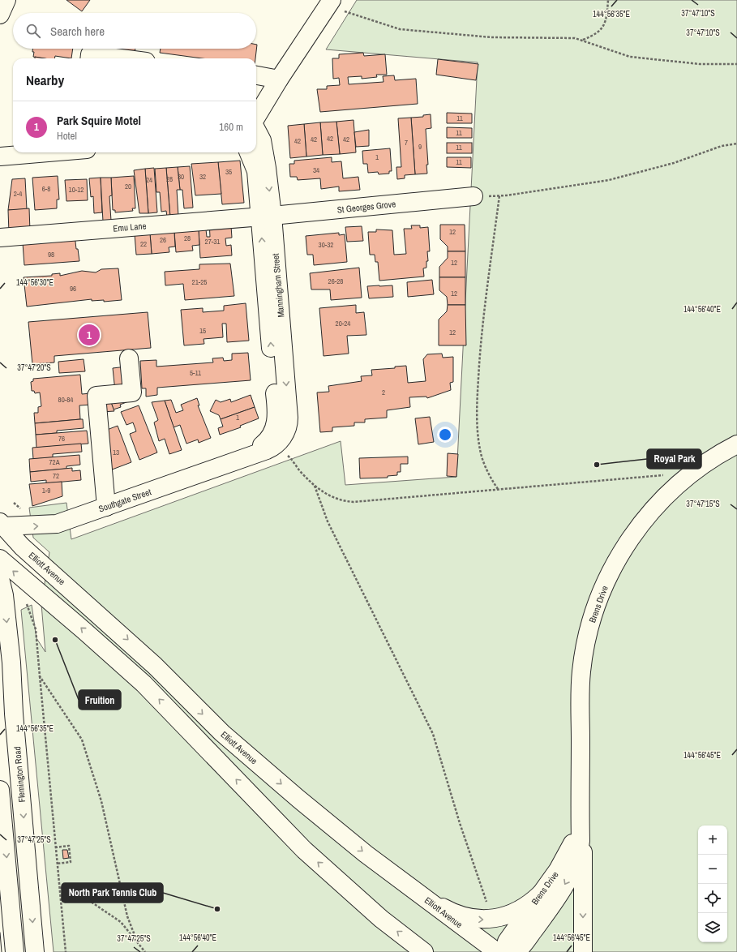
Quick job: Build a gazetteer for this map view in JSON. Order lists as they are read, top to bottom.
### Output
{
  "streets": {
    "main road": [
      "St Georges Grove",
      "Emu Lane",
      "Manningham Street",
      "Southgate Street",
      "Elliott Avenue",
      "Brens Drive",
      "Flemington Road"
    ]
  },
  "crossings": [
    ["St Georges Grove", "Emu Lane"],
    ["St Georges Grove", "Manningham Street"],
    ["Emu Lane", "Manningham Street"],
    ["Manningham Street", "Southgate Street"],
    ["Southgate Street", "Elliott Avenue"]
  ],
  "one_way": ["Southgate Street"],
  "places": ["Royal Park", "Fruition", "North Park Tennis Club"],
  "house_numbers": [
    "11",
    "11",
    "42",
    "42",
    "42",
    "42",
    "7",
    "9",
    "11",
    "1",
    "11",
    "34",
    "35",
    "30",
    "32",
    "28",
    "24",
    "20",
    "6-8",
    "10-12",
    "2-4",
    "12",
    "28",
    "26",
    "27-31",
    "22",
    "30-32",
    "98",
    "12",
    "26-28",
    "21-25",
    "96",
    "12",
    "20-24",
    "15",
    "12",
    "5-11",
    "2",
    "80-84",
    "1",
    "76",
    "13",
    "72A",
    "72",
    "1-9"
  ],
  "page": {
    "search": "Search here",
    "heading": "Nearby",
    "list": [
      {
        "mark": "1",
        "name": "Park Squire Motel",
        "note": "Hotel",
        "value": "160 m"
      }
    ],
    "pins": "1",
    "map_buttons": ["+", "−"]
  },
  "coordinates": [
    "37°47'10\"S",
    "144°56'35\"E",
    "144°56'30\"E",
    "144°56'40\"E",
    "37°47'20\"S",
    "37°47'15\"S",
    "144°56'45\"E",
    "37°47'25\"S"
  ]
}
